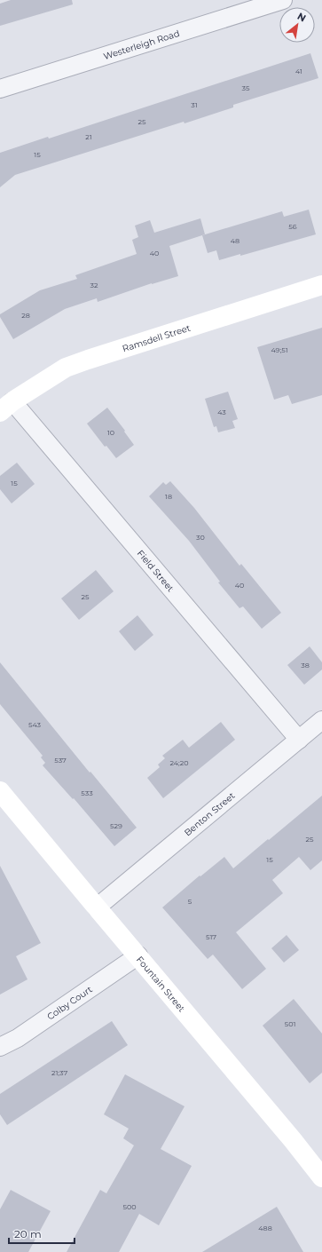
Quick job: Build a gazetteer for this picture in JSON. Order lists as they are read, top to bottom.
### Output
{
  "streets": {
    "main road": ["Ramsdell Street", "Fountain Street"],
    "street": [
      "Westerleigh Road",
      "Field Street",
      "Benton Street",
      "Colby Court"
    ]
  },
  "crossings": [
    ["Ramsdell Street", "Field Street"],
    ["Field Street", "Benton Street"],
    ["Benton Street", "Fountain Street"],
    ["Fountain Street", "Colby Court"]
  ],
  "house_numbers": [
    "41",
    "35",
    "31",
    "25",
    "21",
    "15",
    "56",
    "48",
    "40",
    "32",
    "28",
    "49;51",
    "43",
    "10",
    "15",
    "18",
    "30",
    "40",
    "25",
    "38",
    "543",
    "537",
    "24;20",
    "533",
    "529",
    "25",
    "15",
    "5",
    "517",
    "501",
    "21;37",
    "500",
    "488"
  ],
  "scale_bar": "20 m",
  "north": "top right"
}
